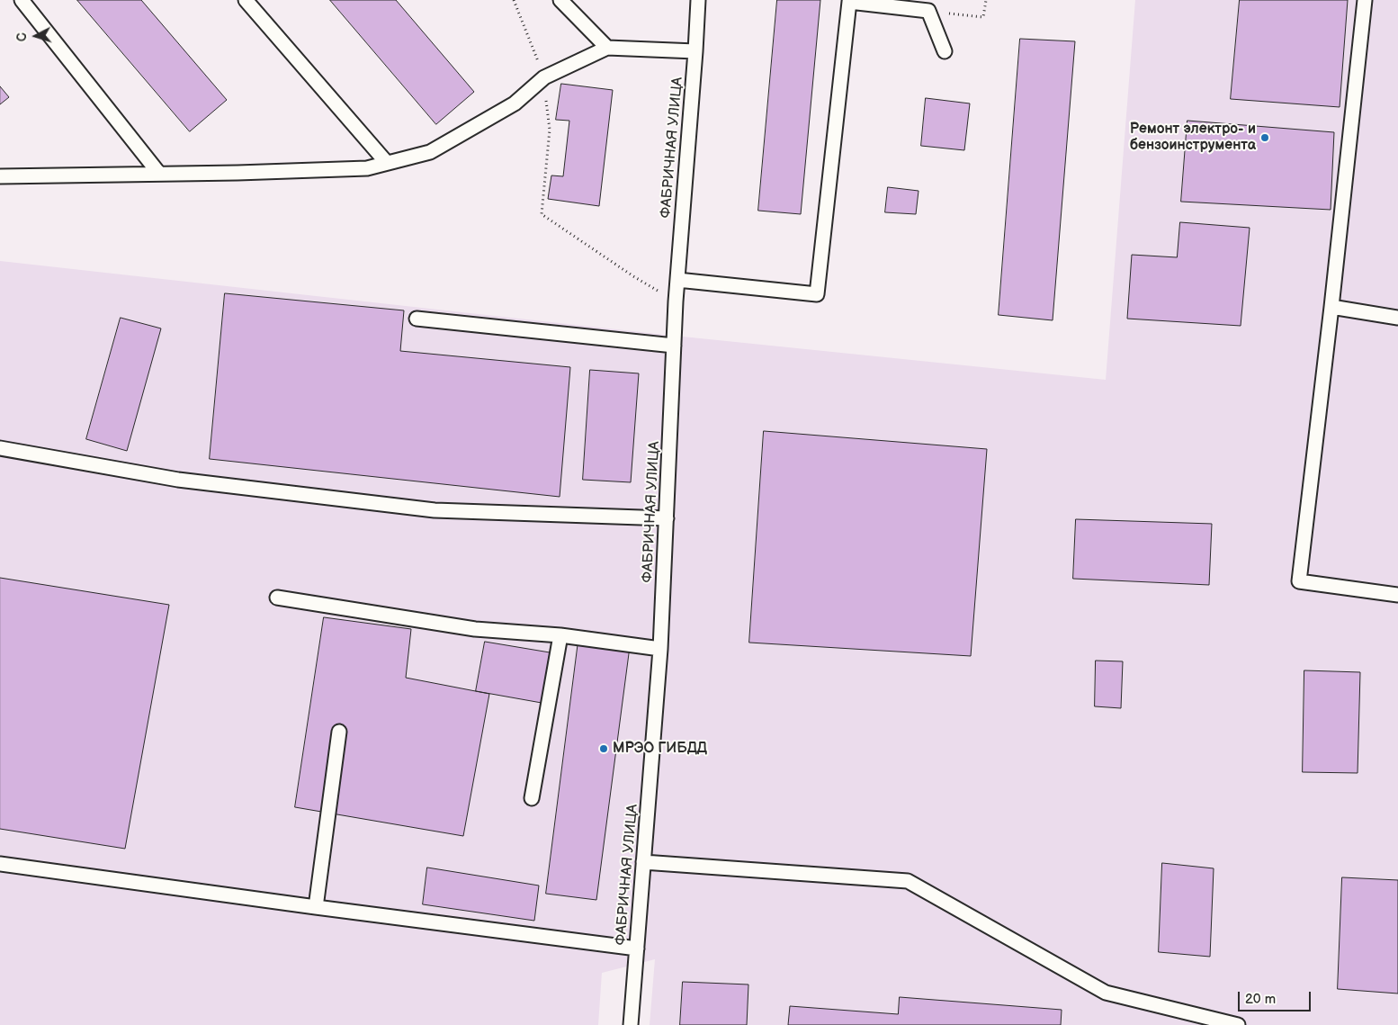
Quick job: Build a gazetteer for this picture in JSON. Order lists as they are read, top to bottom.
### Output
{
  "streets": {
    "lane": ["ФАБРИЧНАЯ УЛИЦА"]
  },
  "places": ["Ремонт электро- и бензоинструмента", "МРЭО ГИБДД"],
  "scale_bar": "20 m",
  "north": "left"
}
